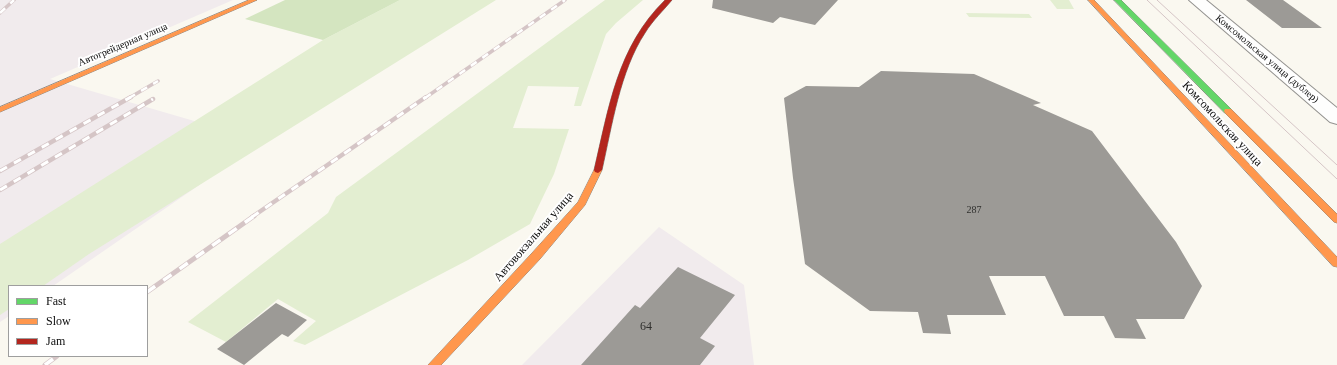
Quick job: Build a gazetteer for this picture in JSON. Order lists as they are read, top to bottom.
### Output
{
  "streets": {
    "main road": ["Автогрейдерная улица", "Комсомольская улица", "Автовокзальная улица"],
    "street": ["Комсомольская улица (дублер)"]
  },
  "house_numbers": ["287", "64"],
  "legend": ["Fast", "Slow", "Jam"]
}
